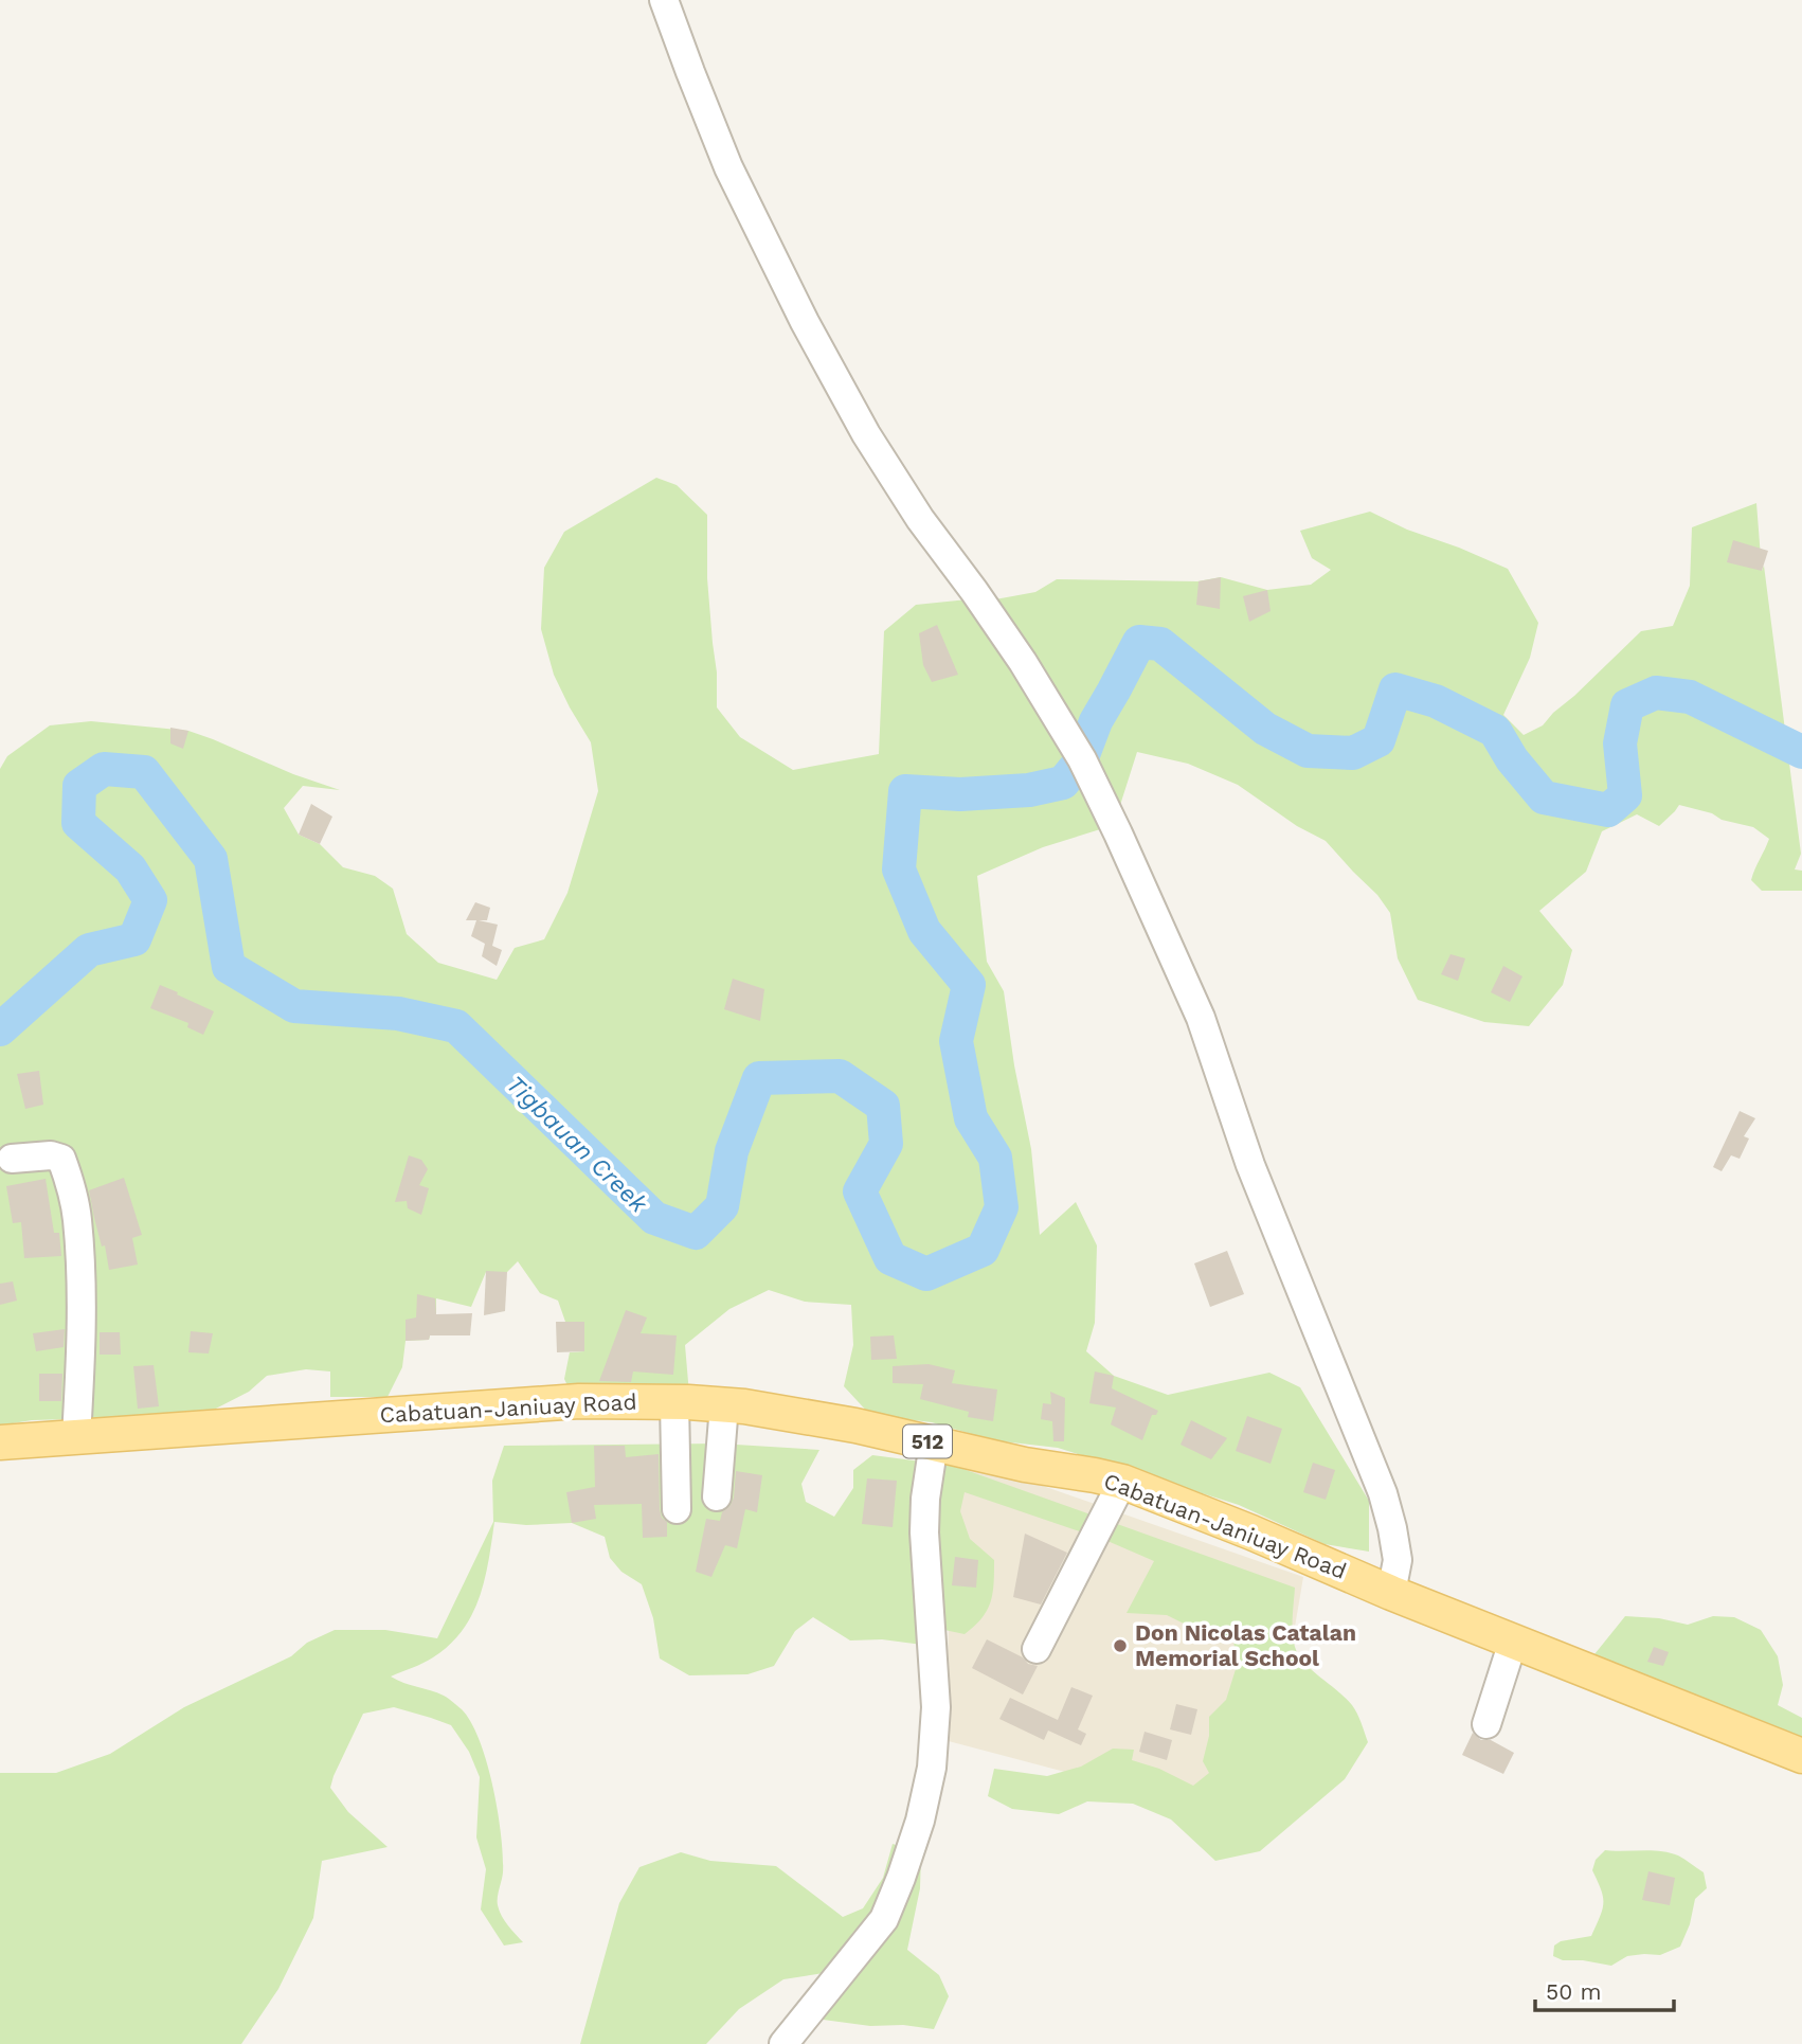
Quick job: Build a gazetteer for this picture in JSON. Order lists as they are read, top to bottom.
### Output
{
  "streets": {
    "main road": ["Cabatuan-Janiuay Road", "512"]
  },
  "water": ["Tigbauan Creek"],
  "places": ["Don Nicolas Catalan Memorial School"],
  "scale_bar": "50 m"
}
